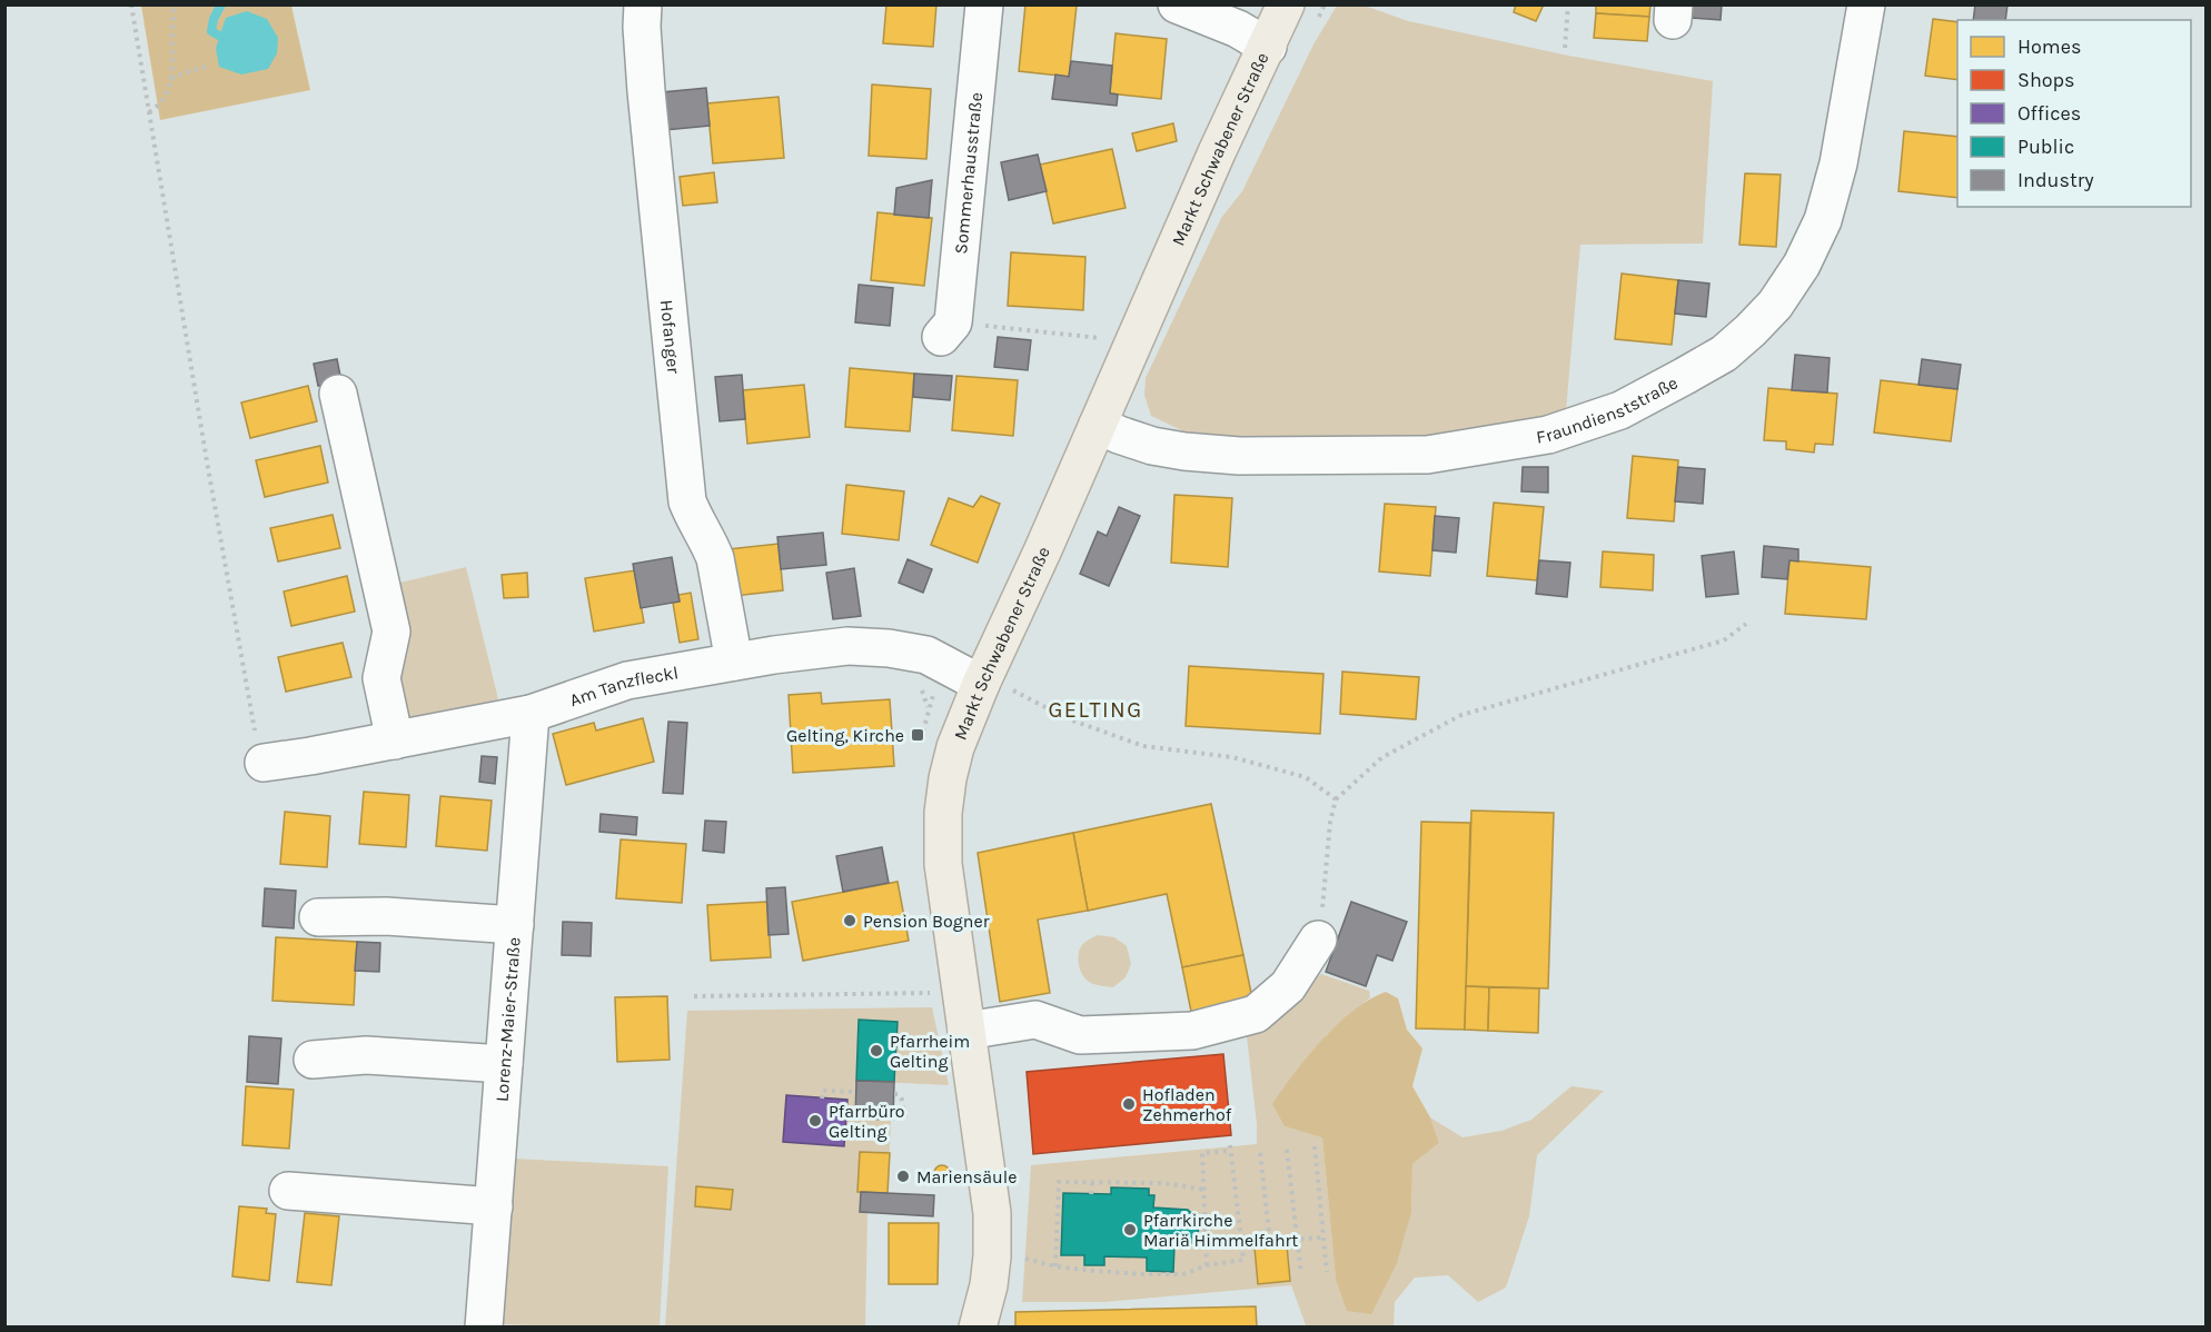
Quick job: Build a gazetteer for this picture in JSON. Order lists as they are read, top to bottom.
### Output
{
  "streets": {
    "main road": ["Markt Schwabener Straße"],
    "street": [
      "Sommerhausstraße",
      "Hofanger",
      "Fraundienststraße",
      "Am Tanzfleckl",
      "Lorenz-Maier-Straße"
    ]
  },
  "crossings": [
    ["Markt Schwabener Straße", "Fraundienststraße"],
    ["Markt Schwabener Straße", "Am Tanzfleckl"],
    ["Hofanger", "Am Tanzfleckl"],
    ["Am Tanzfleckl", "Lorenz-Maier-Straße"]
  ],
  "districts": ["GELTING"],
  "places": {
    "transit": ["Gelting, Kirche"],
    "other": [
      "Pension Bogner",
      "Pfarrheim Gelting",
      "Hofladen Zehmerhof",
      "Pfarrbüro Gelting",
      "Mariensäule",
      "Pfarrkirche Mariä Himmelfahrt"
    ]
  },
  "legend": [
    "Homes",
    "Shops",
    "Offices",
    "Public",
    "Industry"
  ]
}
